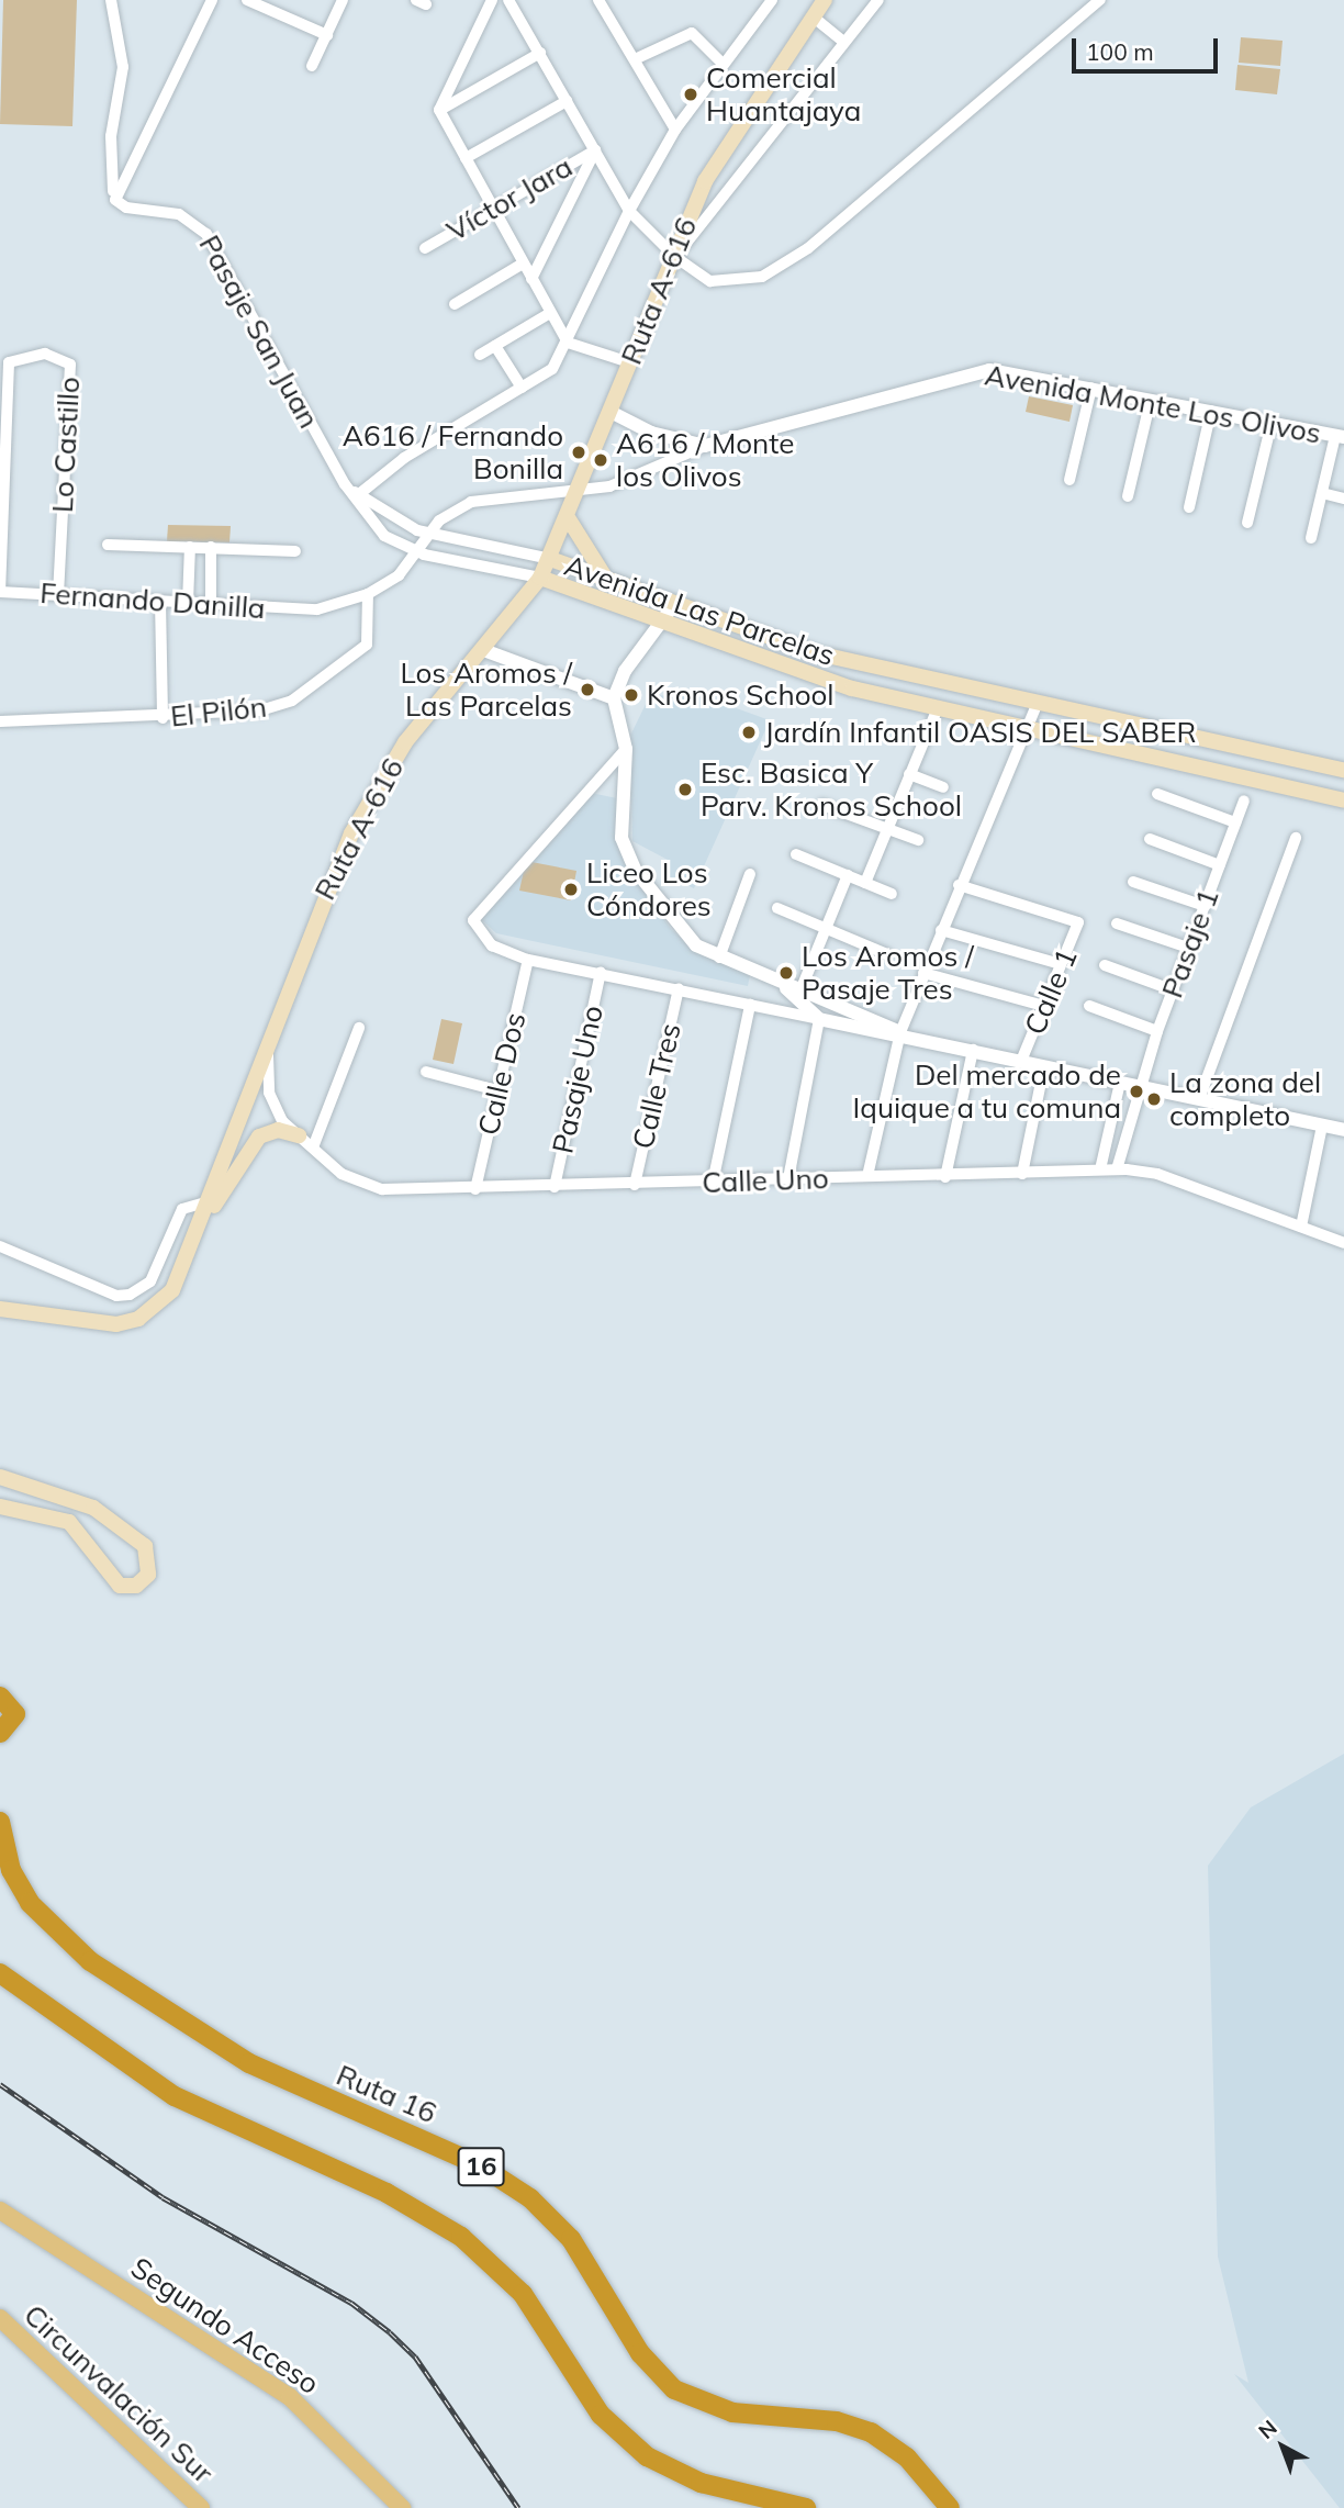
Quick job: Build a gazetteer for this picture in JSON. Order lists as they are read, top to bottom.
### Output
{
  "streets": {
    "highway": ["Ruta 16", "16"],
    "main road": [
      "Ruta A-616",
      "Avenida Las Parcelas",
      "Segundo Acceso",
      "Circunvalación Sur"
    ],
    "street": [
      "Víctor Jara",
      "Pasaje San Juan",
      "Avenida Monte Los Olivos",
      "Lo Castillo",
      "Fernando Danilla",
      "El Pilón",
      "Pasaje 1",
      "Calle 1",
      "Calle Dos",
      "Pasaje Uno",
      "Calle Tres",
      "Calle Uno"
    ]
  },
  "crossings": [
    ["Ruta A-616", "Pasaje San Juan"],
    ["Ruta A-616", "Avenida Monte Los Olivos"],
    ["Ruta A-616", "Avenida Las Parcelas"],
    ["Ruta A-616", "Calle Uno"],
    ["Pasaje San Juan", "Avenida Las Parcelas"],
    ["Lo Castillo", "Fernando Danilla"],
    ["Fernando Danilla", "El Pilón"],
    ["Pasaje 1", "Calle Uno"],
    ["Calle Dos", "Calle Uno"],
    ["Pasaje Uno", "Calle Uno"],
    ["Calle Tres", "Calle Uno"]
  ],
  "places": [
    "Comercial Huantajaya",
    "A616 / Fernando Bonilla",
    "A616 / Monte los Olivos",
    "Los Aromos / Las Parcelas",
    "Kronos School",
    "Jardín Infantil OASIS DEL SABER",
    "Esc. Basica Y Parv. Kronos School",
    "Liceo Los Cóndores",
    "Los Aromos / Pasaje Tres",
    "Del mercado de Iquique a tu comuna",
    "La zona del completo"
  ],
  "scale_bar": "100 m",
  "north": "top left"
}
